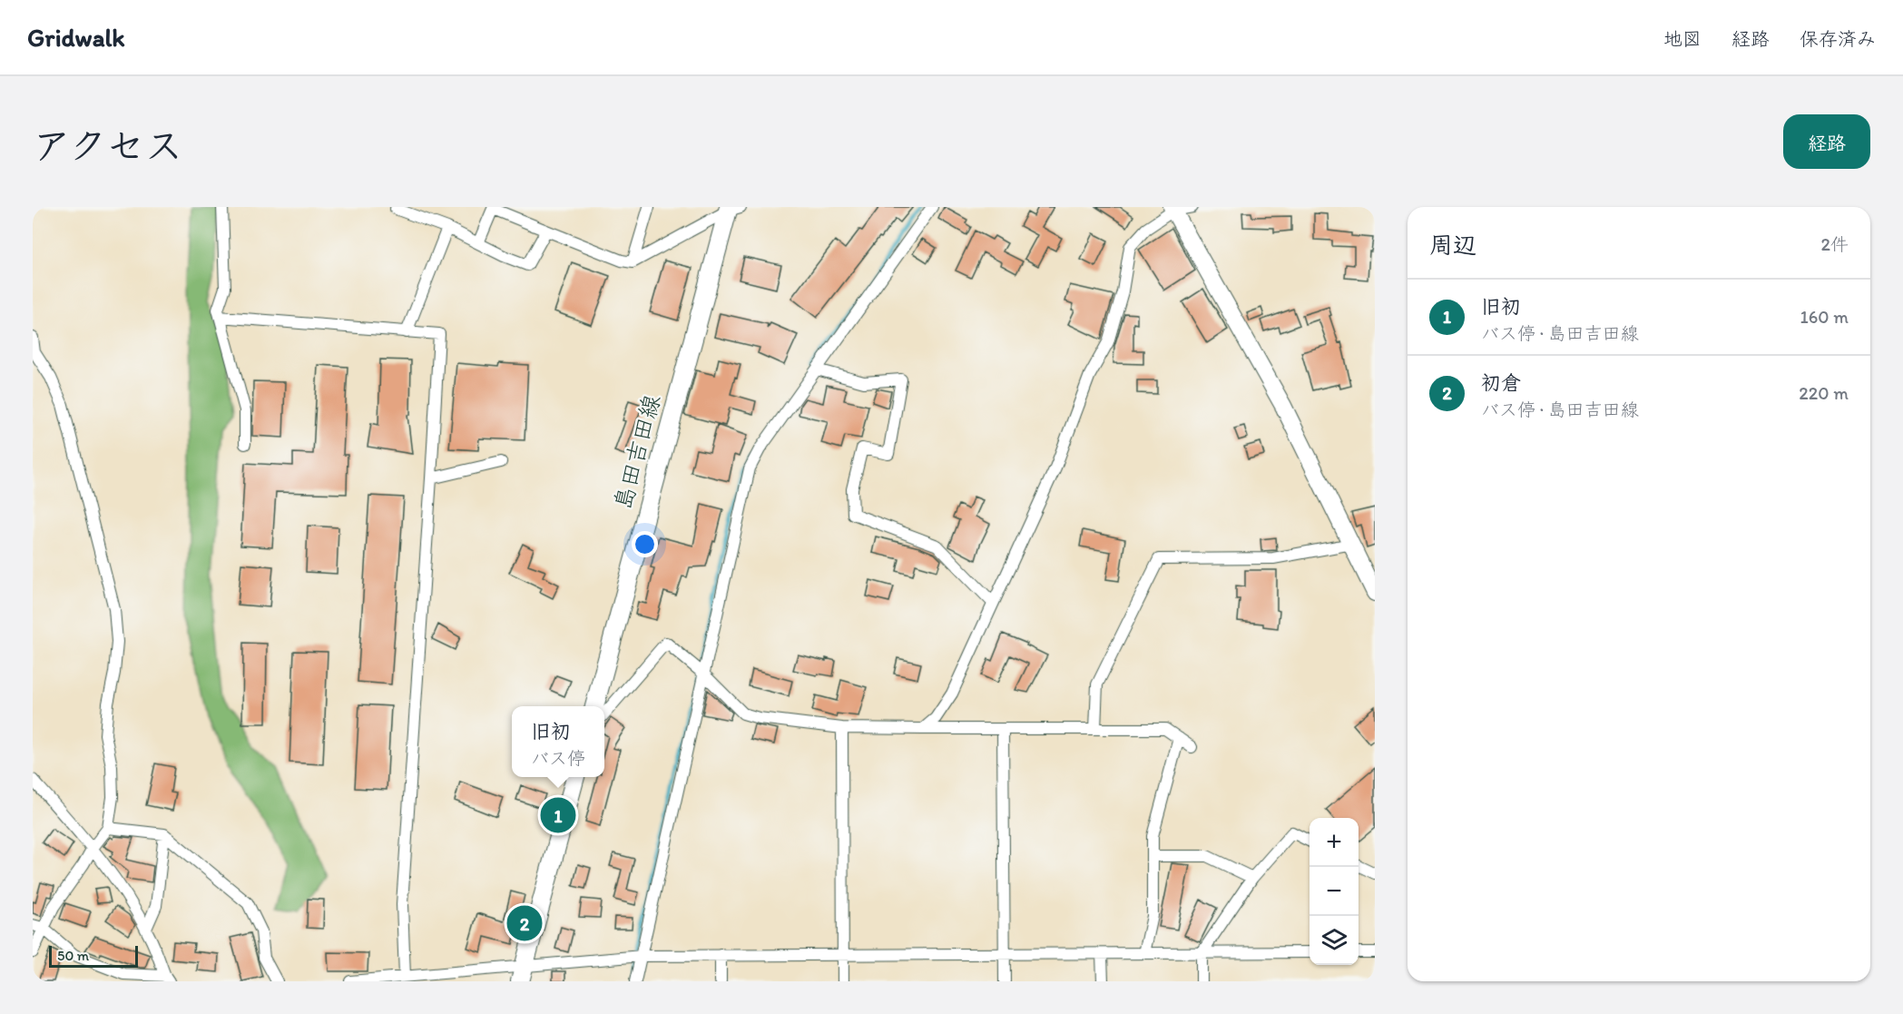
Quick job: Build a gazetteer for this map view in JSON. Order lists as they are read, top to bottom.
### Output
{
  "streets": {
    "main road": ["島田吉田線"]
  },
  "scale_bar": "50 m",
  "page": {
    "header": "Gridwalk",
    "nav": ["地図", "経路", "保存済み"],
    "title": "アクセス",
    "buttons": "経路",
    "heading": ["周辺", "2件"],
    "list": [
      {
        "mark": "1",
        "name": "旧初",
        "note": "バス停 · 島田吉田線",
        "value": "160 m"
      },
      {
        "mark": "2",
        "name": "初倉",
        "note": "バス停 · 島田吉田線",
        "value": "220 m"
      }
    ],
    "popup": ["旧初", "バス停"],
    "pins": ["1", "2"],
    "map_buttons": ["+", "−"],
    "scale": "50 m"
  }
}
